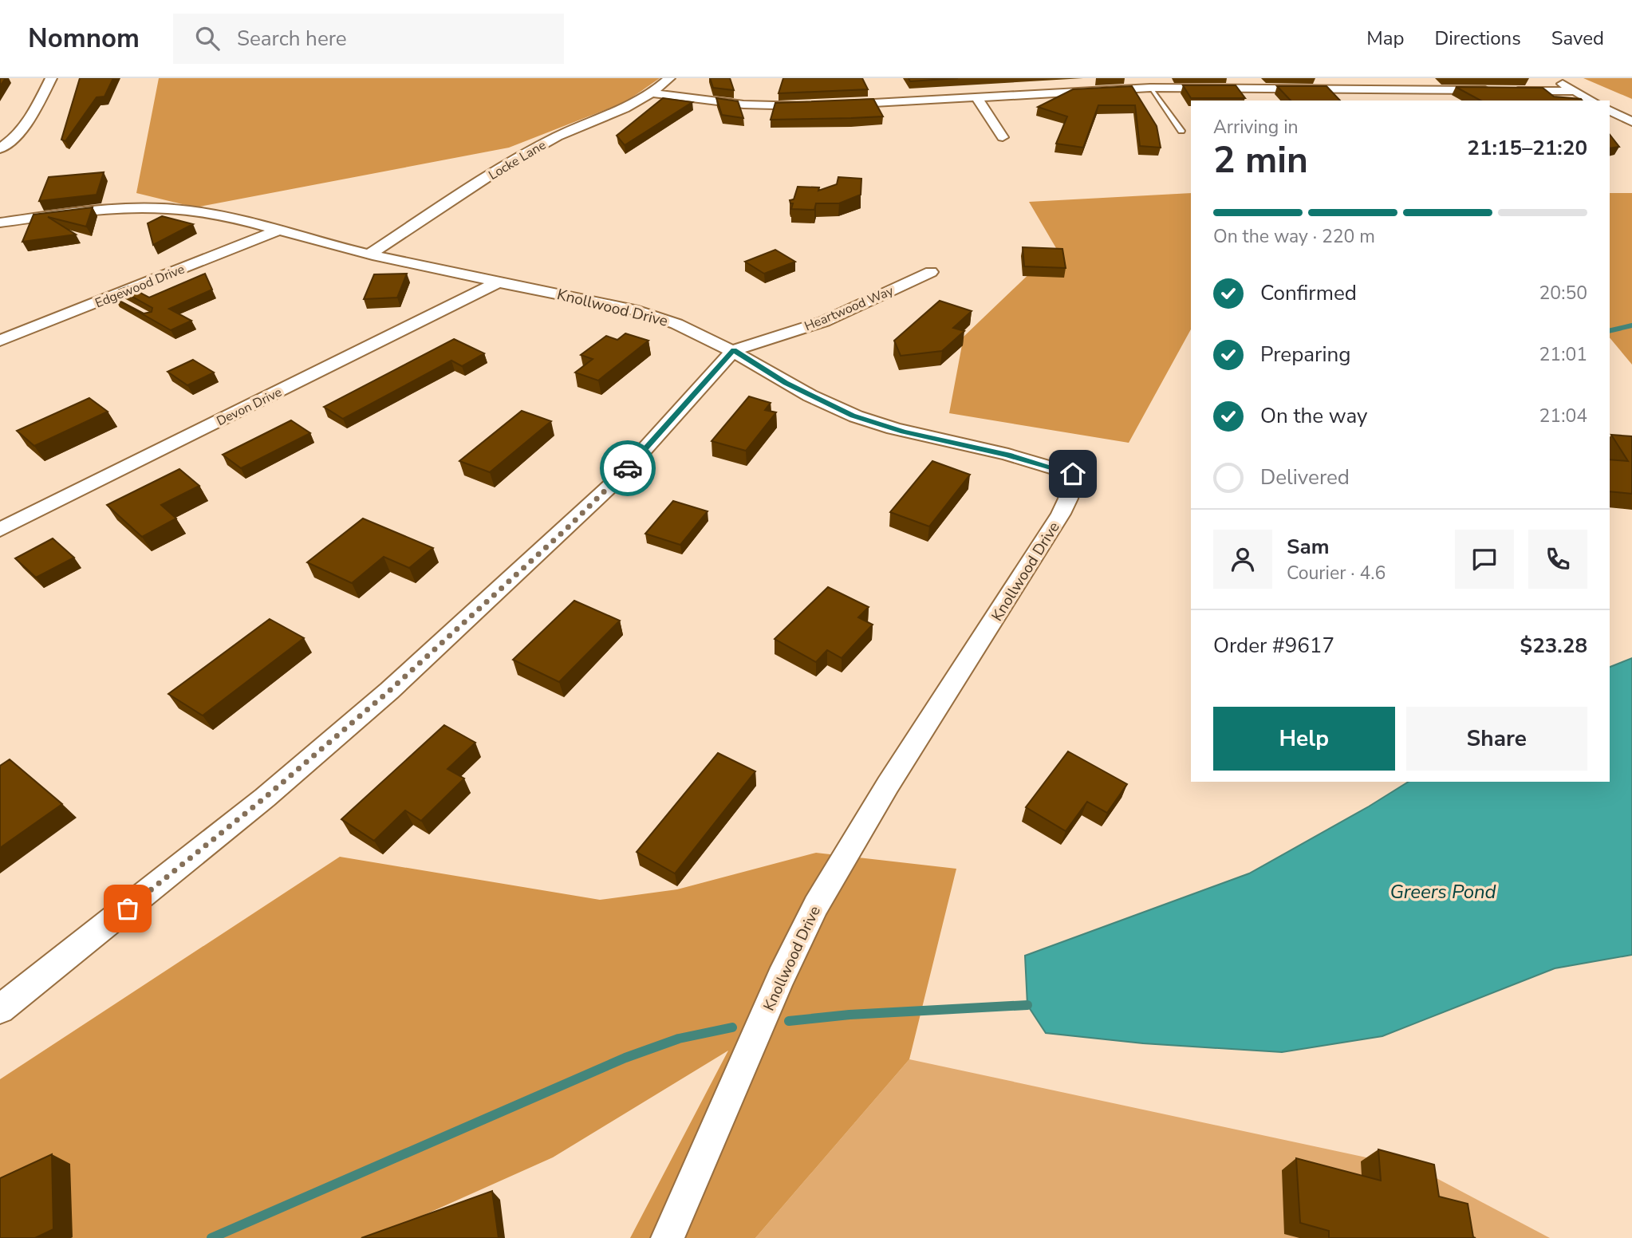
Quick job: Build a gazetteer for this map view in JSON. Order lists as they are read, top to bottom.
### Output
{
  "streets": {
    "street": [
      "Locke Lane",
      "Edgewood Drive",
      "Knollwood Drive",
      "Heartwood Way",
      "Devon Drive"
    ]
  },
  "crossings": [
    ["Locke Lane", "Knollwood Drive"],
    ["Edgewood Drive", "Knollwood Drive"],
    ["Knollwood Drive", "Heartwood Way"],
    ["Knollwood Drive", "Devon Drive"]
  ],
  "water": ["Greers Pond"],
  "page": {
    "header": "Nomnom",
    "search": "Search here",
    "nav": ["Map", "Directions", "Saved"],
    "heading": ["2 min", "Arriving in", "21:15–21:20"],
    "panel": [
      "Sam",
      "Courier · 4.6",
      "Order #9617",
      "$23.28"
    ],
    "bar": "On the way · 220 m",
    "list": [
      ["Confirmed", "20:50"],
      ["Preparing", "21:01"],
      ["On the way", "21:04"],
      "Delivered"
    ],
    "buttons": ["Help", "Share"]
  }
}
